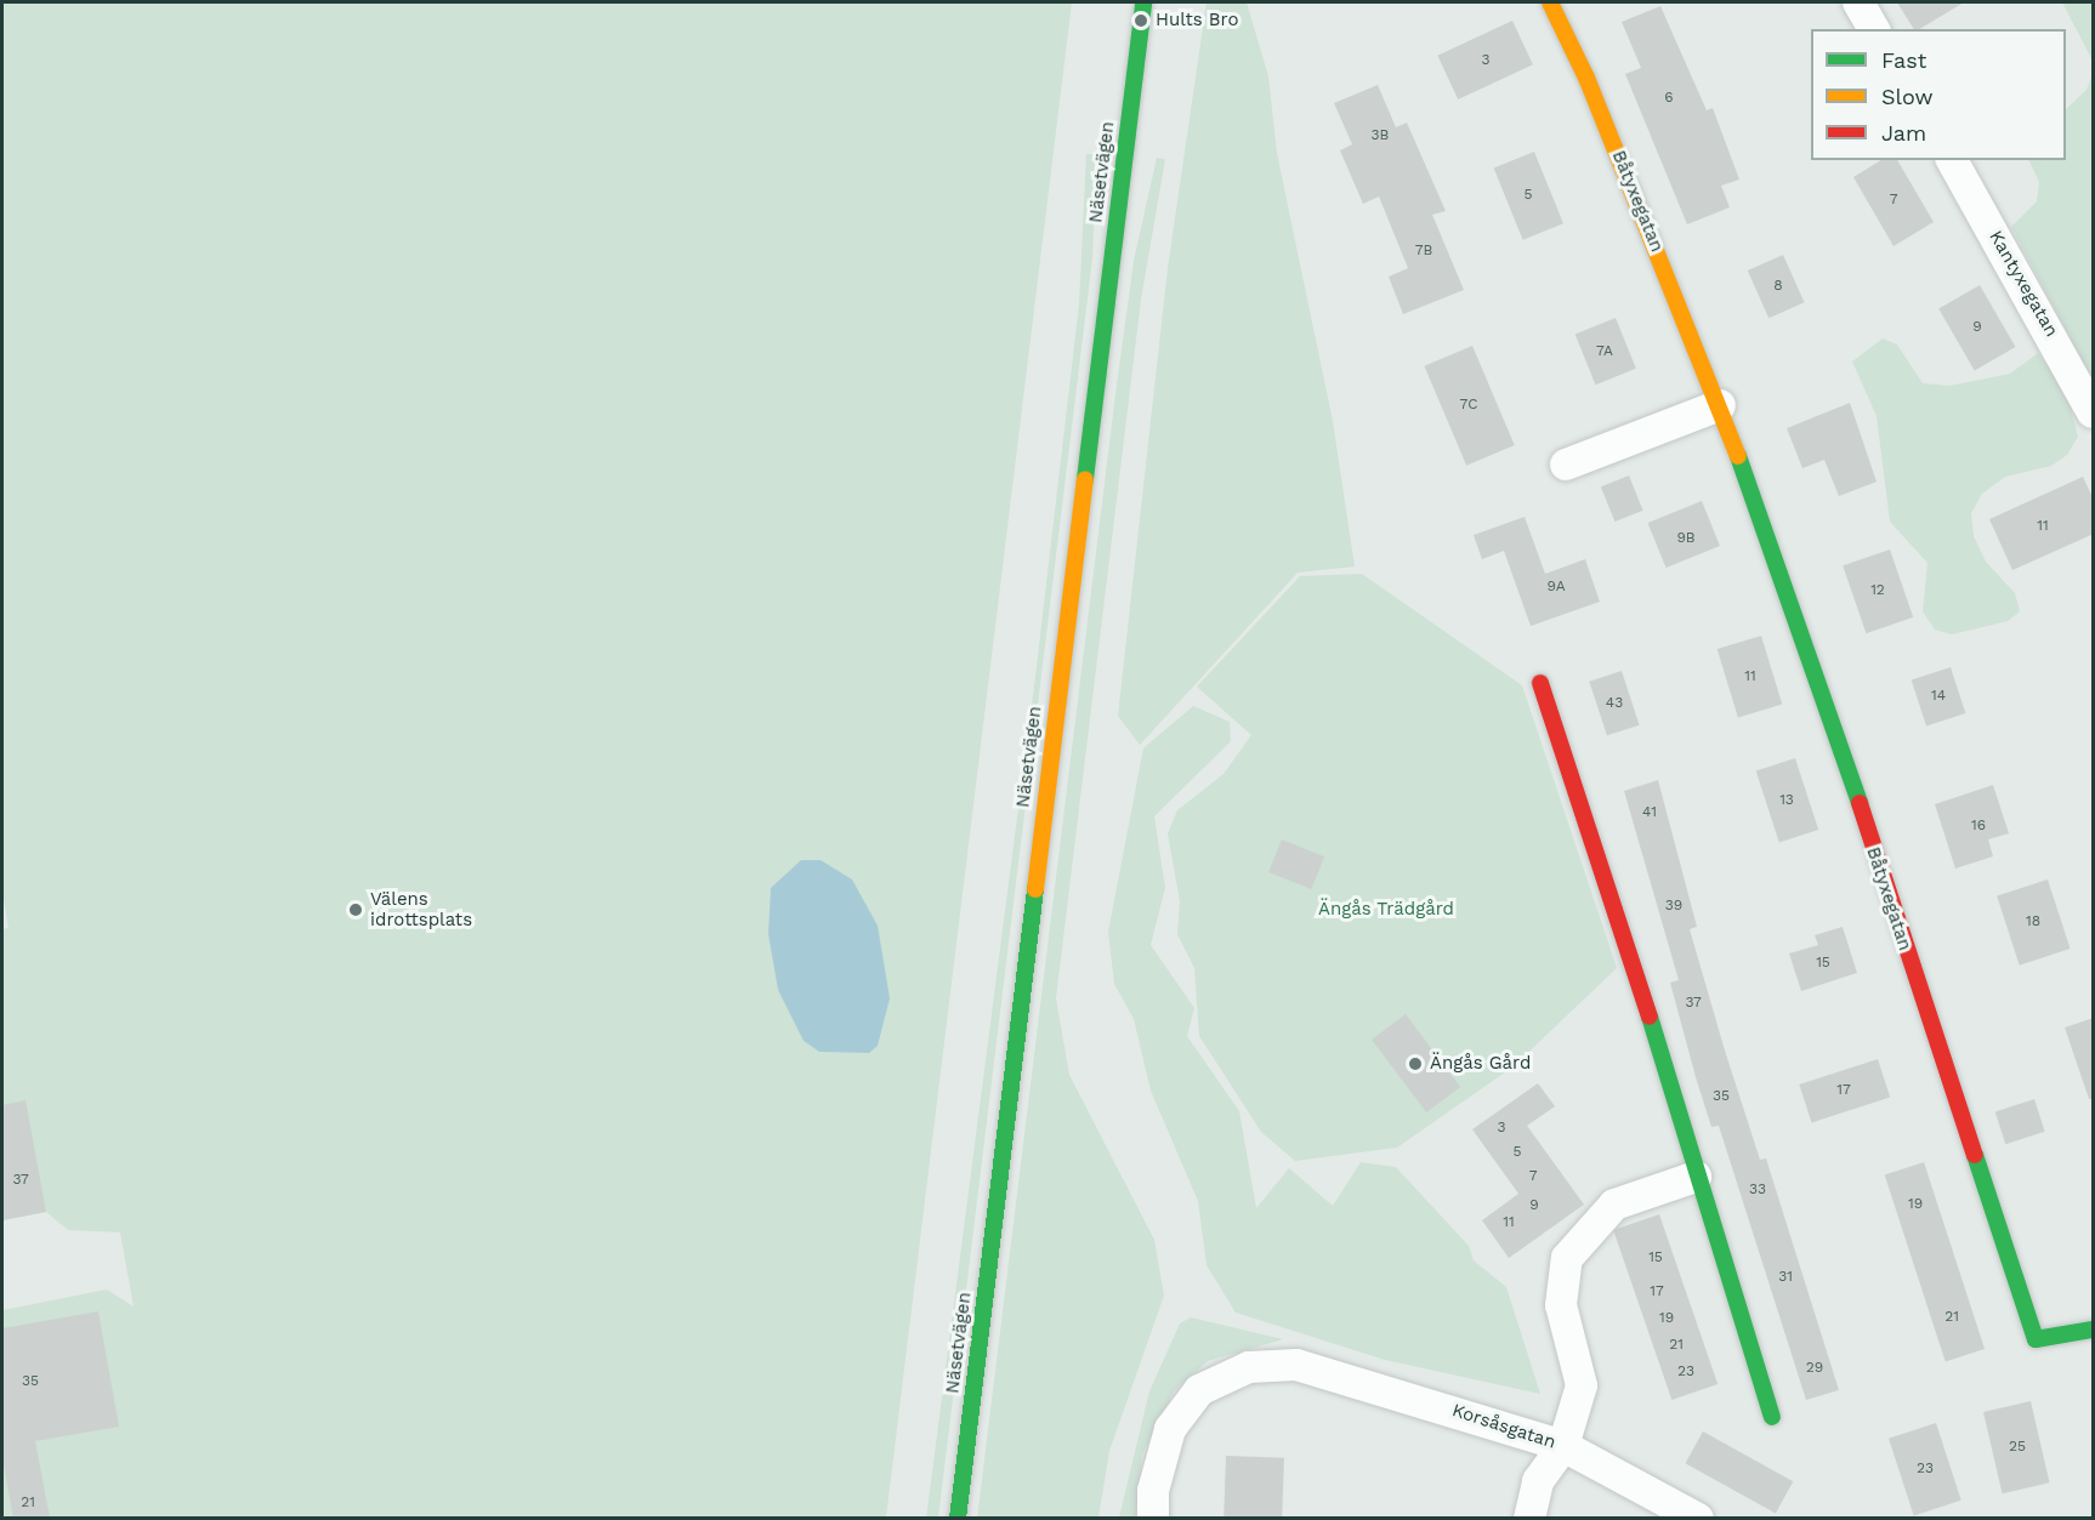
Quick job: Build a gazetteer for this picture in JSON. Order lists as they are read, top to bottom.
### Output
{
  "streets": {
    "street": [
      "Näsetvägen",
      "Båtyxegatan",
      "Kantyxegatan",
      "Korsåsgatan"
    ]
  },
  "parks": ["Ängås Trädgård"],
  "places": ["Hults Bro", "Välens idrottsplats", "Ängås Gård"],
  "house_numbers": [
    "3",
    "6",
    "3B",
    "5",
    "7",
    "7B",
    "8",
    "9",
    "7A",
    "7C",
    "11",
    "9B",
    "9A",
    "12",
    "11",
    "14",
    "43",
    "13",
    "41",
    "16",
    "39",
    "18",
    "15",
    "37",
    "17",
    "35",
    "3",
    "5",
    "7",
    "37",
    "33",
    "19",
    "9",
    "11",
    "15",
    "31",
    "17",
    "21",
    "19",
    "21",
    "29",
    "23",
    "35",
    "25",
    "23",
    "21"
  ],
  "legend": ["Fast", "Slow", "Jam"]
}
